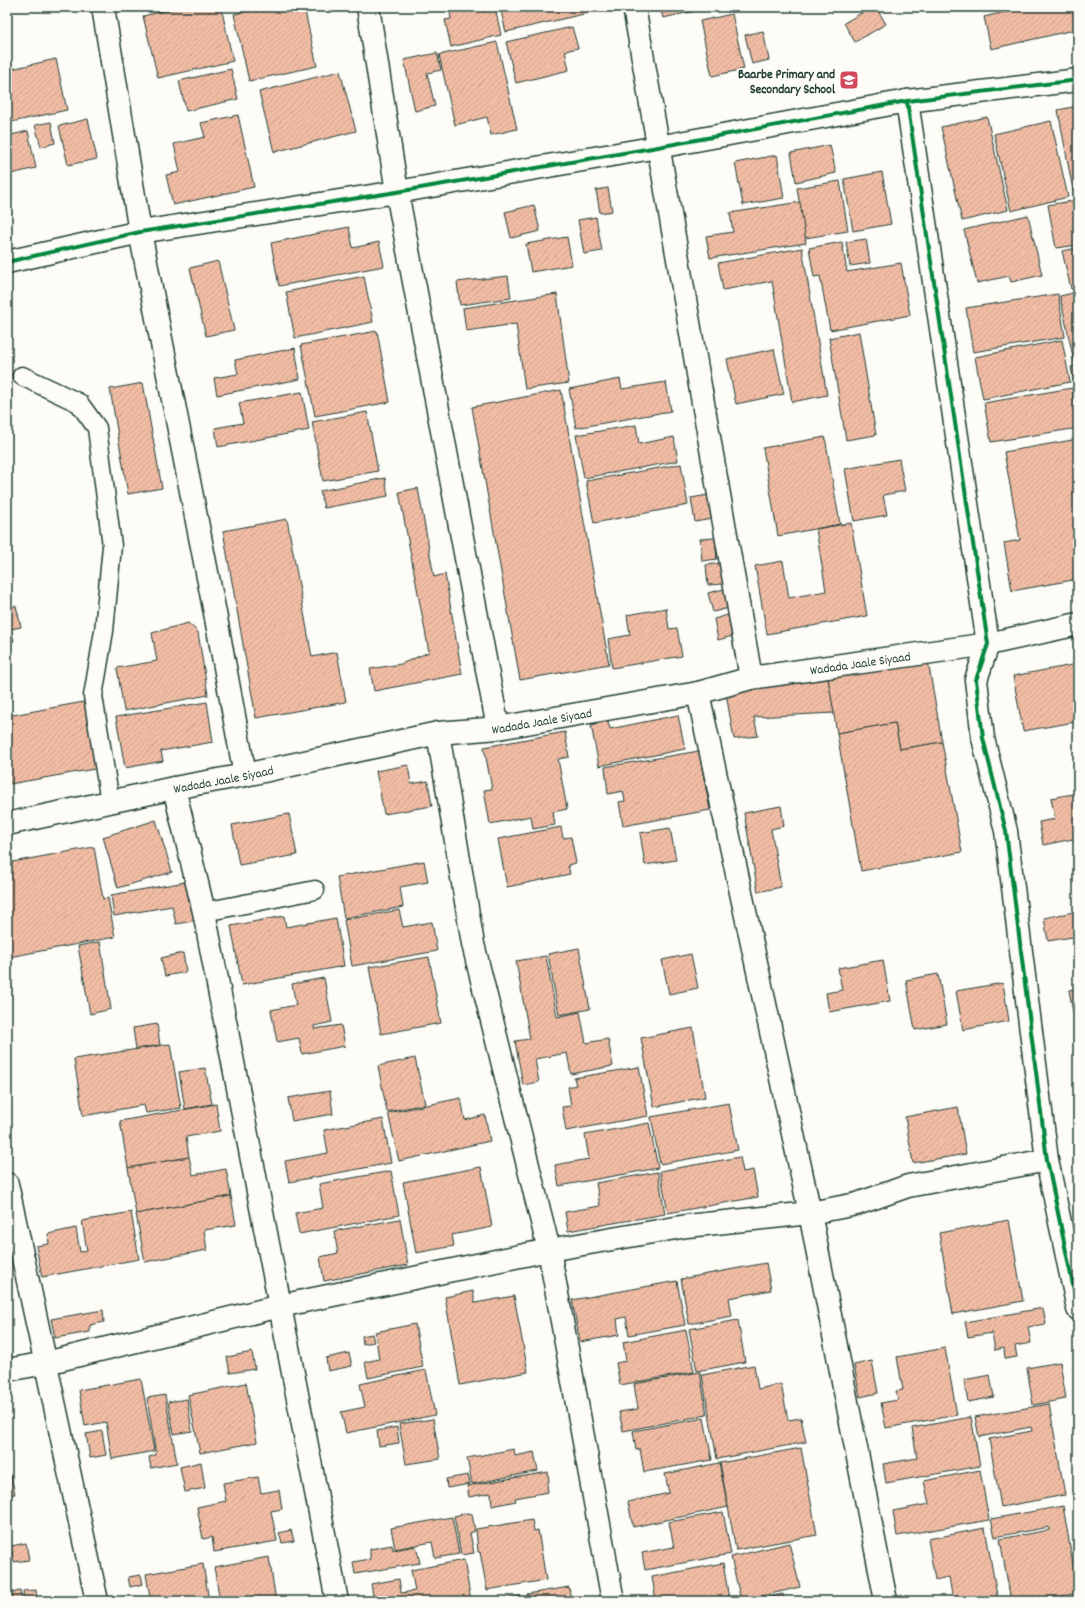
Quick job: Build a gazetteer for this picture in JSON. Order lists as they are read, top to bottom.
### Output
{
  "streets": {
    "street": ["Wadada Jaale Siyaad"]
  },
  "places": {
    "school or university": ["Baarbe Primary and Secondary School"]
  }
}
